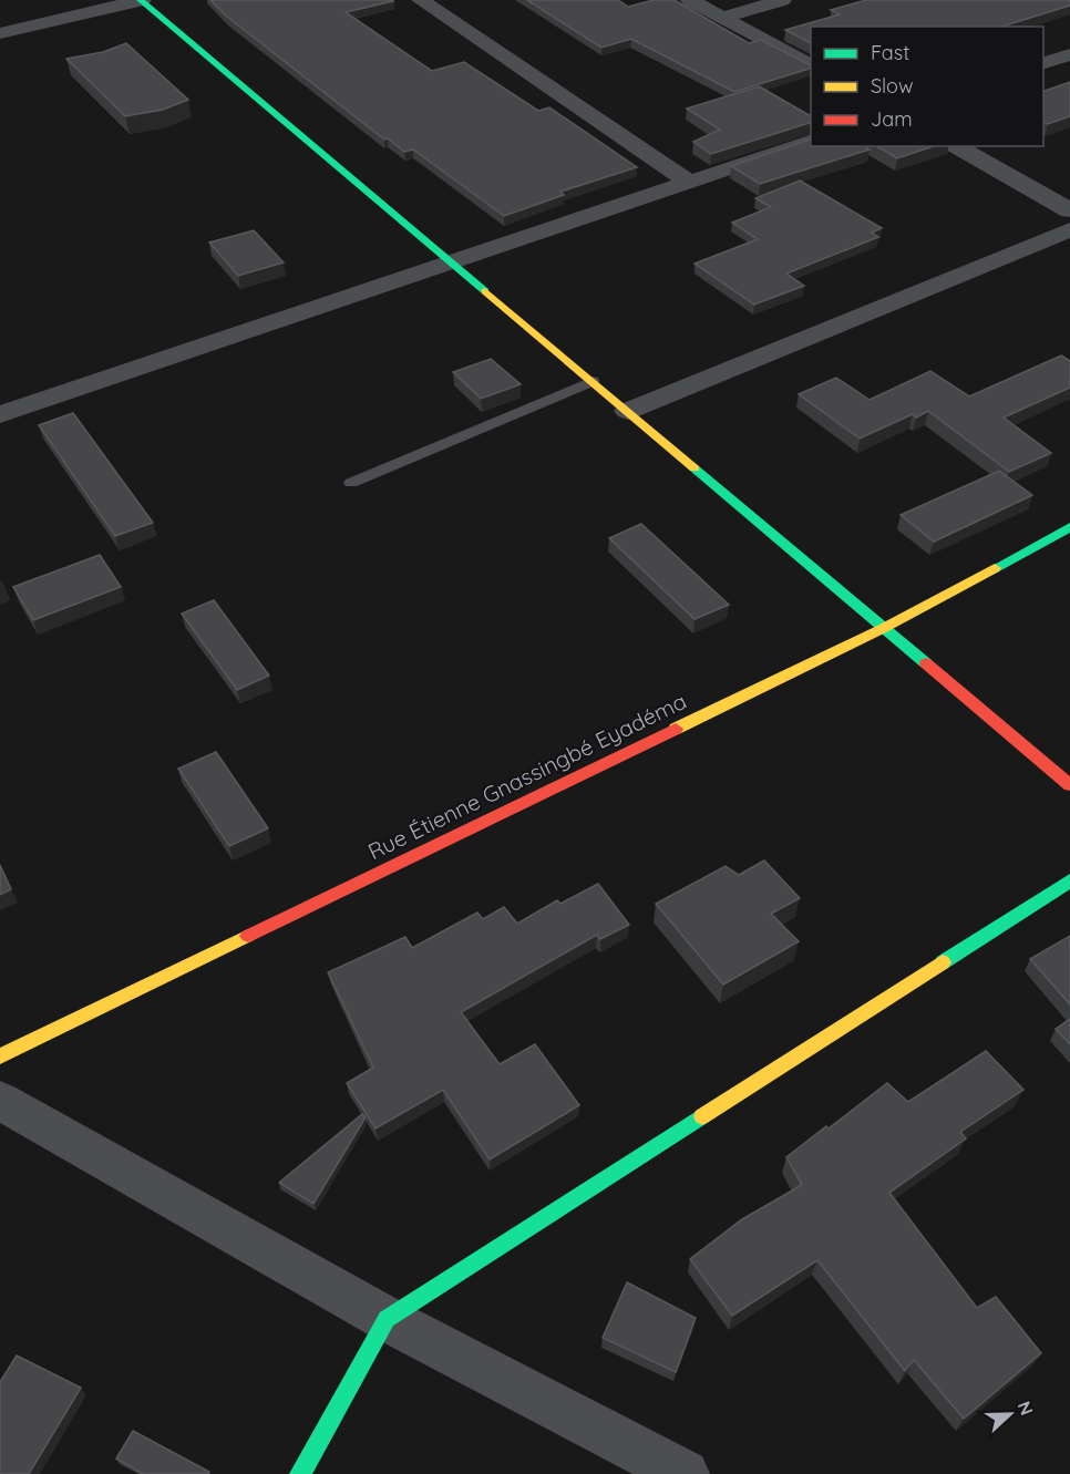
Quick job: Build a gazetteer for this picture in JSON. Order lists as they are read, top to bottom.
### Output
{
  "streets": {
    "street": ["Rue Étienne Gnassingbé Eyadéma"]
  },
  "legend": ["Fast", "Slow", "Jam"],
  "north": "right"
}
